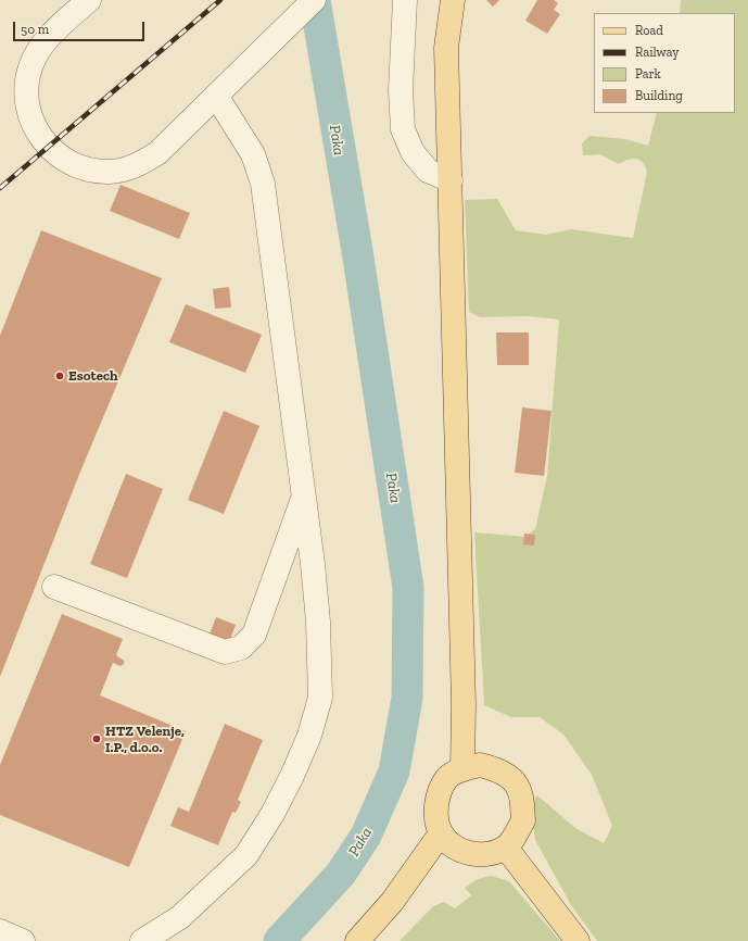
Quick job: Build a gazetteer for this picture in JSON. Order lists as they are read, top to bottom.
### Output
{
  "water": ["Paka"],
  "places": ["Esotech", "HTZ Velenje, I.P., d.o.o."],
  "legend": [
    "Road",
    "Railway",
    "Park",
    "Building"
  ],
  "scale_bar": "50 m"
}
